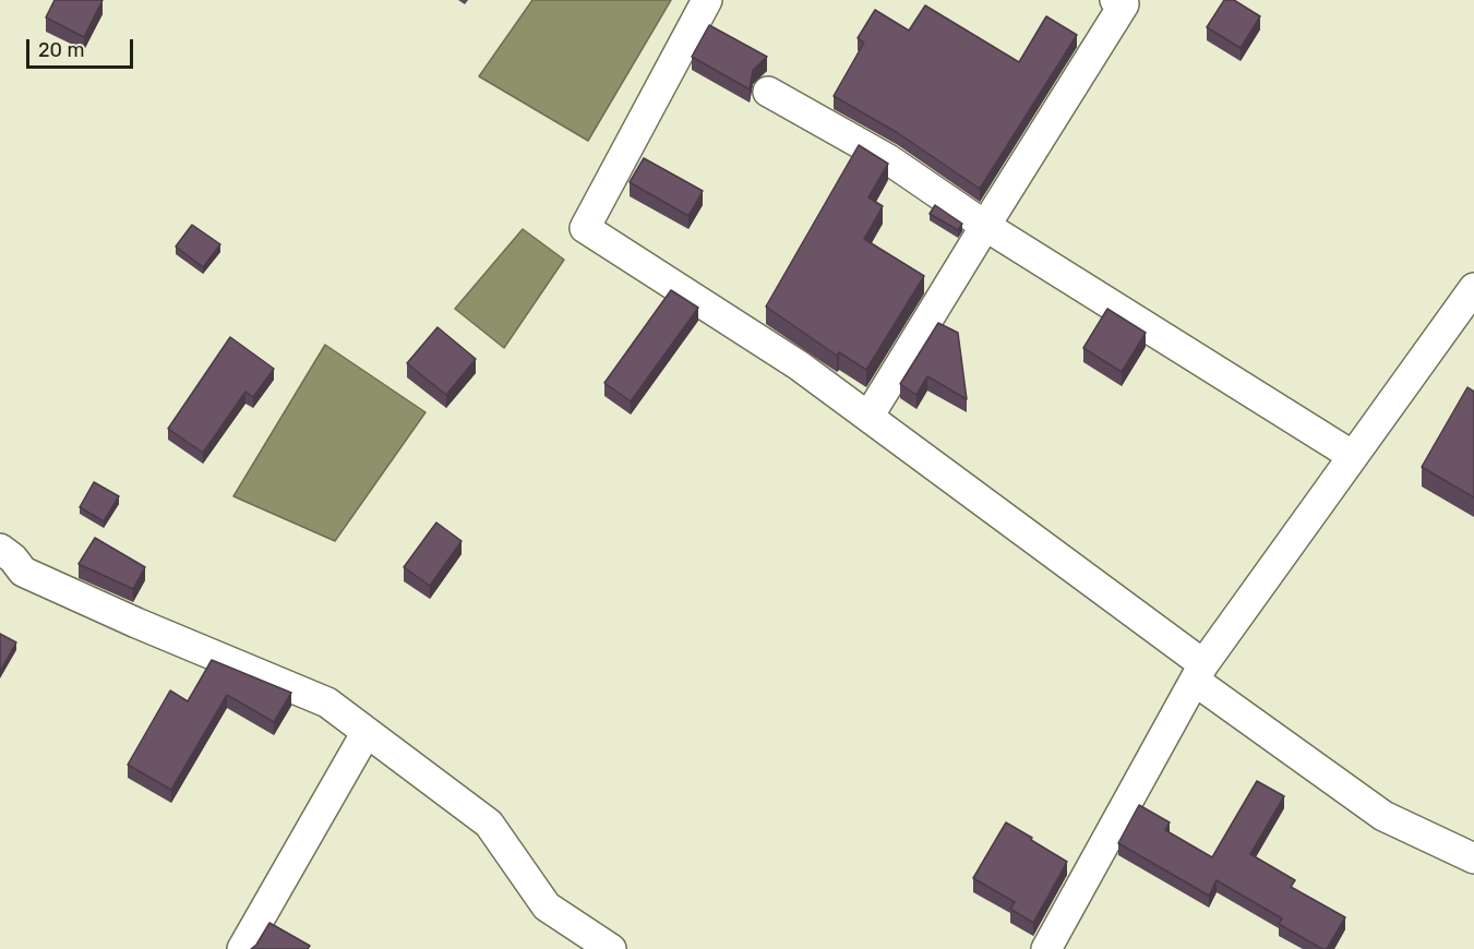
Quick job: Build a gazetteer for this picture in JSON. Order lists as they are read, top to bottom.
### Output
{
  "scale_bar": "20 m"
}
